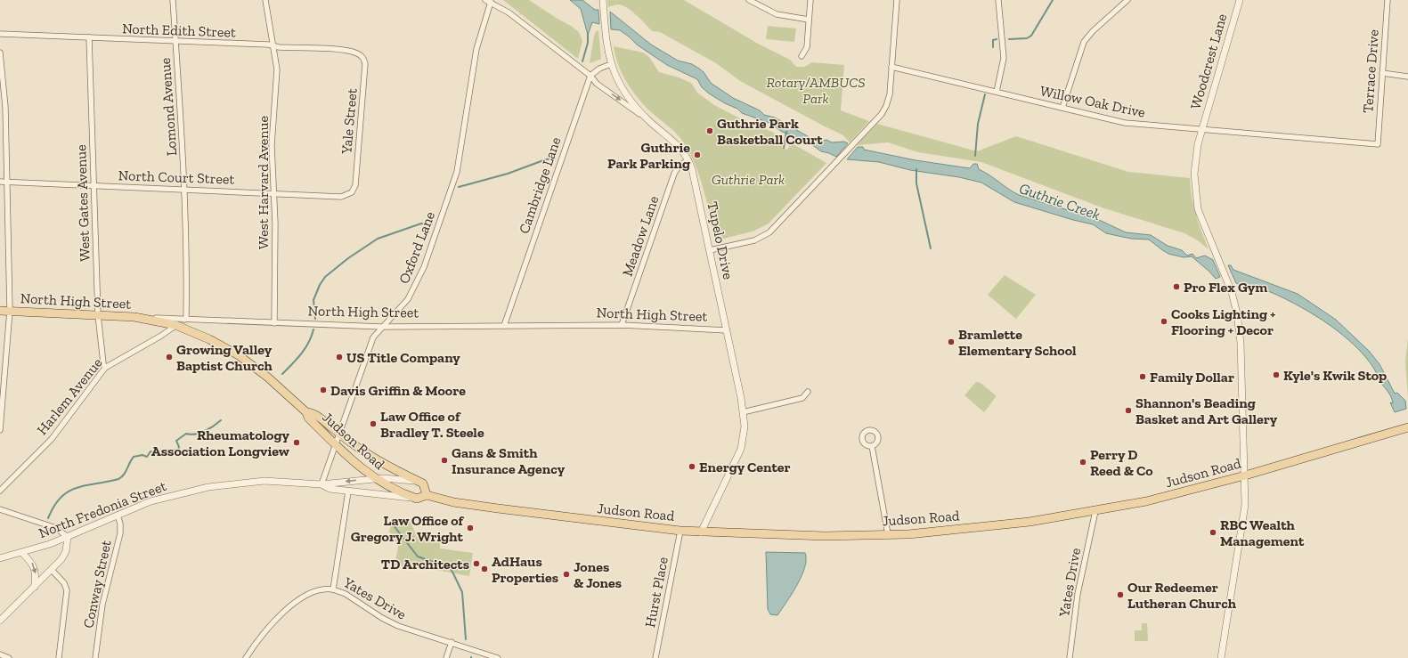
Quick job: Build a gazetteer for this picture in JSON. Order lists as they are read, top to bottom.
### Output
{
  "streets": {
    "main road": ["North High Street", "Judson Road"],
    "street": [
      "North Edith Street",
      "Woodcrest Lane",
      "Terrace Drive",
      "Willow Oak Drive",
      "Lomond Avenue",
      "Yale Street",
      "North Court Street",
      "West Harvard Avenue",
      "Cambridge Lane",
      "West Gates Avenue",
      "Meadow Lane",
      "Tupelo Drive",
      "Oxford Lane",
      "Harlem Avenue",
      "North Fredonia Street",
      "Yates Drive",
      "Conway Street",
      "Hurst Place"
    ]
  },
  "crossings": [
    ["North Edith Street", "Lomond Avenue"],
    ["North Edith Street", "Yale Street"],
    ["North Edith Street", "West Harvard Avenue"],
    ["North Edith Street", "West Gates Avenue"],
    ["Woodcrest Lane", "Willow Oak Drive"],
    ["Woodcrest Lane", "Judson Road"],
    ["Terrace Drive", "Willow Oak Drive"],
    ["Lomond Avenue", "North Court Street"],
    ["Lomond Avenue", "North High Street"],
    ["Lomond Avenue", "Harlem Avenue"],
    ["Yale Street", "North Court Street"],
    ["North Court Street", "West Harvard Avenue"],
    ["North Court Street", "West Gates Avenue"],
    ["West Harvard Avenue", "North High Street"],
    ["Cambridge Lane", "Tupelo Drive"],
    ["Cambridge Lane", "North High Street"],
    ["West Gates Avenue", "North High Street"],
    ["West Gates Avenue", "Harlem Avenue"],
    ["Meadow Lane", "Tupelo Drive"],
    ["Meadow Lane", "North High Street"],
    ["Tupelo Drive", "Oxford Lane"],
    ["Tupelo Drive", "North High Street"],
    ["Tupelo Drive", "Judson Road"],
    ["Oxford Lane", "North High Street"],
    ["Oxford Lane", "Judson Road"],
    ["Oxford Lane", "North Fredonia Street"],
    ["North High Street", "Harlem Avenue"],
    ["North High Street", "Judson Road"],
    ["Harlem Avenue", "Judson Road"],
    ["Judson Road", "North Fredonia Street"],
    ["Judson Road", "Yates Drive"],
    ["Judson Road", "Hurst Place"],
    ["North Fredonia Street", "Yates Drive"],
    ["North Fredonia Street", "Conway Street"]
  ],
  "water": ["Guthrie Creek"],
  "parks": ["Rotary/AMBUCS Park", "Guthrie Park"],
  "places": [
    "Guthrie Park Basketball Court",
    "Guthrie Park Parking",
    "Pro Flex Gym",
    "Cooks Lighting + Flooring + Decor",
    "Bramlette Elementary School",
    "Growing Valley Baptist Church",
    "US Title Company",
    "Kyle's Kwik Stop",
    "Family Dollar",
    "Davis Griffin & Moore",
    "Shannon's Beading Basket and Art Gallery",
    "Law Office of Bradley T. Steele",
    "Rheumatology Association Longview",
    "Gans & Smith Insurance Agency",
    "Perry D Reed & Co",
    "Energy Center",
    "Law Office of Gregory J. Wright",
    "RBC Wealth Management",
    "TD Architects",
    "AdHaus Properties",
    "Jones & Jones",
    "Our Redeemer Lutheran Church"
  ]
}
